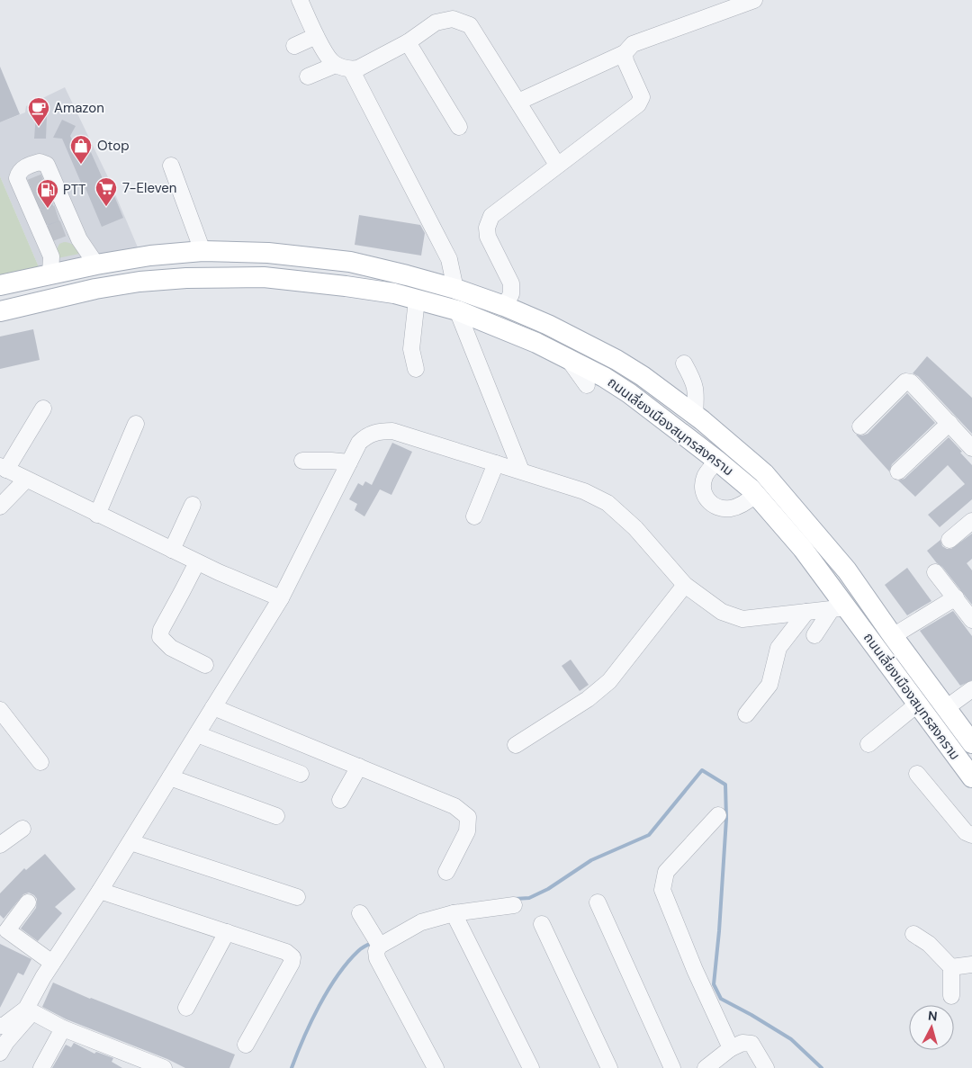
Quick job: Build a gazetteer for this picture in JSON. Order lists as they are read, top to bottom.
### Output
{
  "streets": {
    "main road": ["ถนนเลี่ยงเมืองสมุทรสงคราม"]
  },
  "places": {
    "cafe": ["Amazon"],
    "shop": ["Otop"],
    "supermarket": ["7-Eleven"],
    "fuel station": ["PTT"]
  },
  "north": "top"
}
